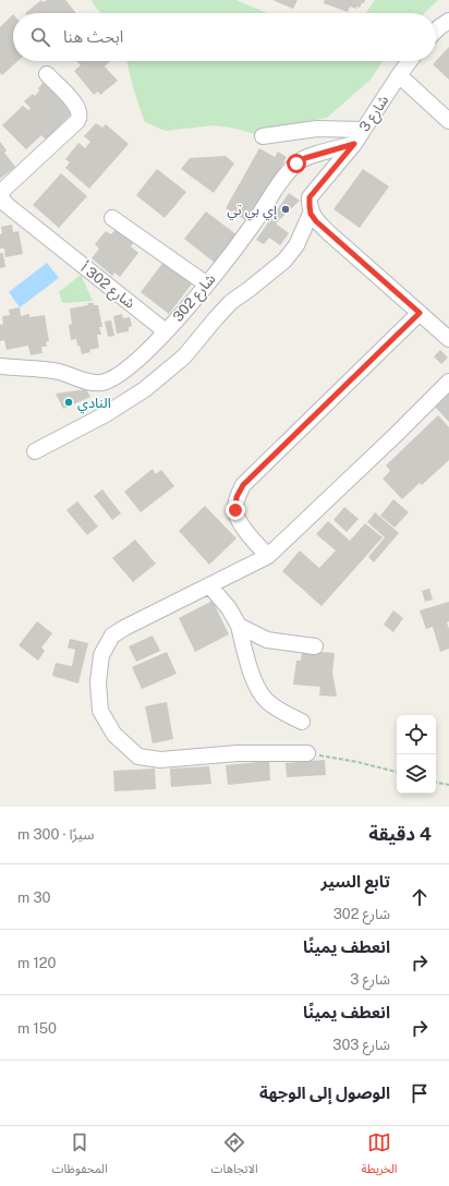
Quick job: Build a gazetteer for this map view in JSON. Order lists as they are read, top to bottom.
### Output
{
  "streets": {
    "street": ["شارع 3", "شارع 302 أ", "شارع 302"]
  },
  "crossings": [
    ["شارع 3", "شارع 302"],
    ["شارع 302 أ", "شارع 302"]
  ],
  "places": ["إي بي تي", "النادي"],
  "page": {
    "search": "ابحث هنا",
    "heading": ["4 دقيقة", "سيرًا · 300 m"],
    "list": [
      ["تابع السير", "شارع 302", "30 m"],
      ["انعطف يمينًا", "شارع 3", "120 m"],
      ["انعطف يمينًا", "شارع 303", "150 m"],
      "الوصول إلى الوجهة"
    ],
    "nav": ["الخريطة", "الاتجاهات", "المحفوظات"]
  }
}
